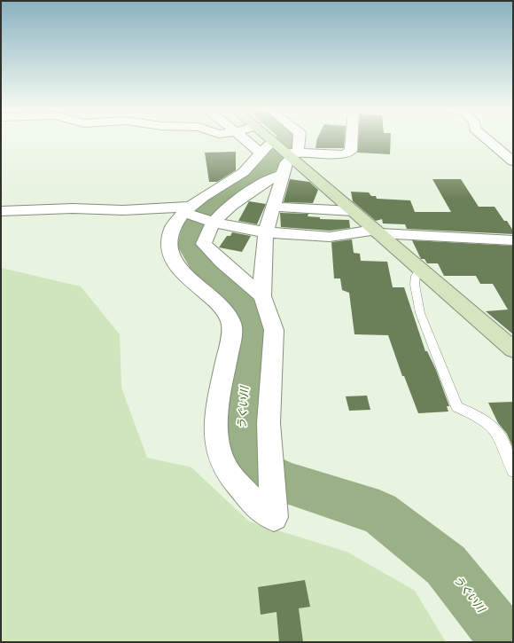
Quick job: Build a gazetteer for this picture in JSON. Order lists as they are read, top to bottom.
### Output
{
  "water": ["うぐい川"]
}
